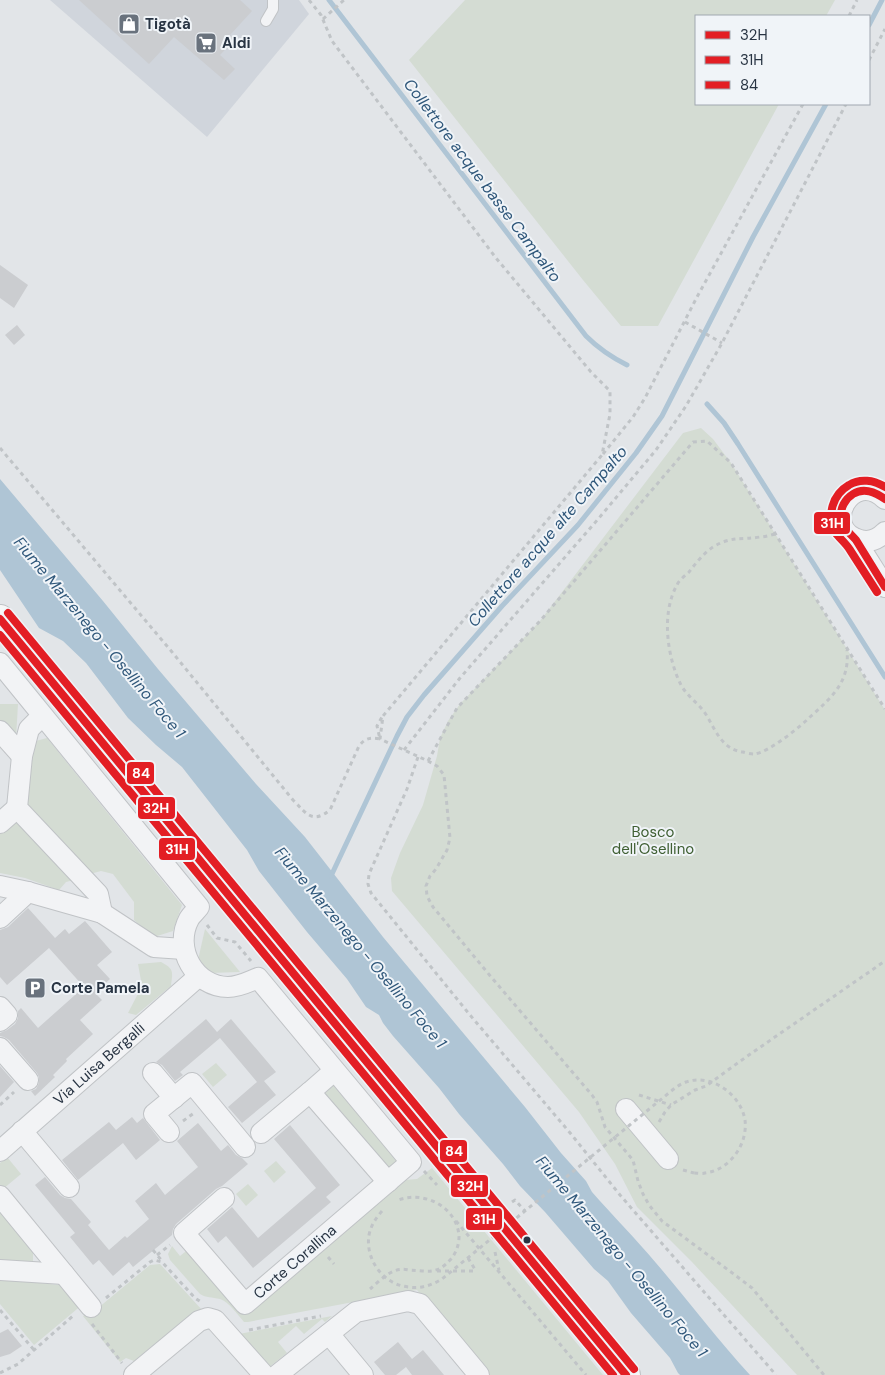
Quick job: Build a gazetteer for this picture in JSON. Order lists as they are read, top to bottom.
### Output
{
  "streets": {
    "street": ["Via Luisa Bergalli", "Corte Corallina"]
  },
  "water": ["Collettore acque basse Campalto", "Collettore acque alte Campalto", "Fiume Marzenego - Osellino Foce 1"],
  "parks": ["Bosco dell'Osellino"],
  "places": {
    "shop": ["Tigotà"],
    "supermarket": ["Aldi"],
    "parking": ["Corte Pamela"]
  },
  "lines": ["transit line 31H", "transit line 32H", "transit line 84"],
  "legend": ["32H", "31H", "84"]
}
